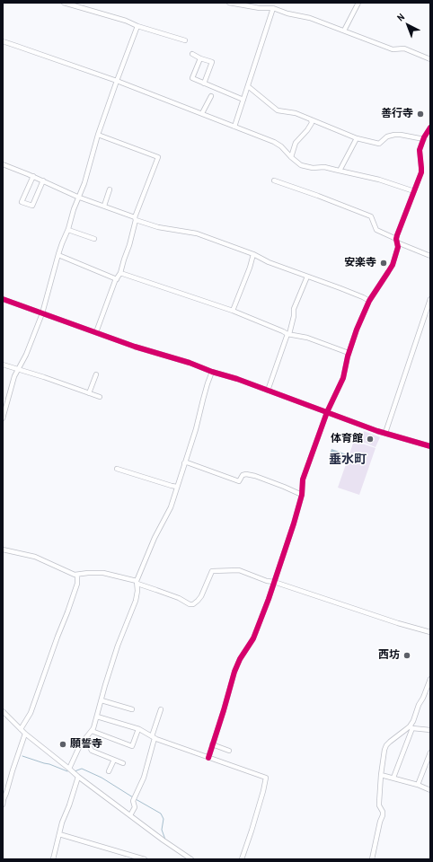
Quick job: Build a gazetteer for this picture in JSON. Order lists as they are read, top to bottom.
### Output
{
  "districts": ["垂水町"],
  "places": [
    "善行寺",
    "安楽寺",
    "体育館",
    "西坊",
    "願誓寺"
  ],
  "north": "top left"
}
